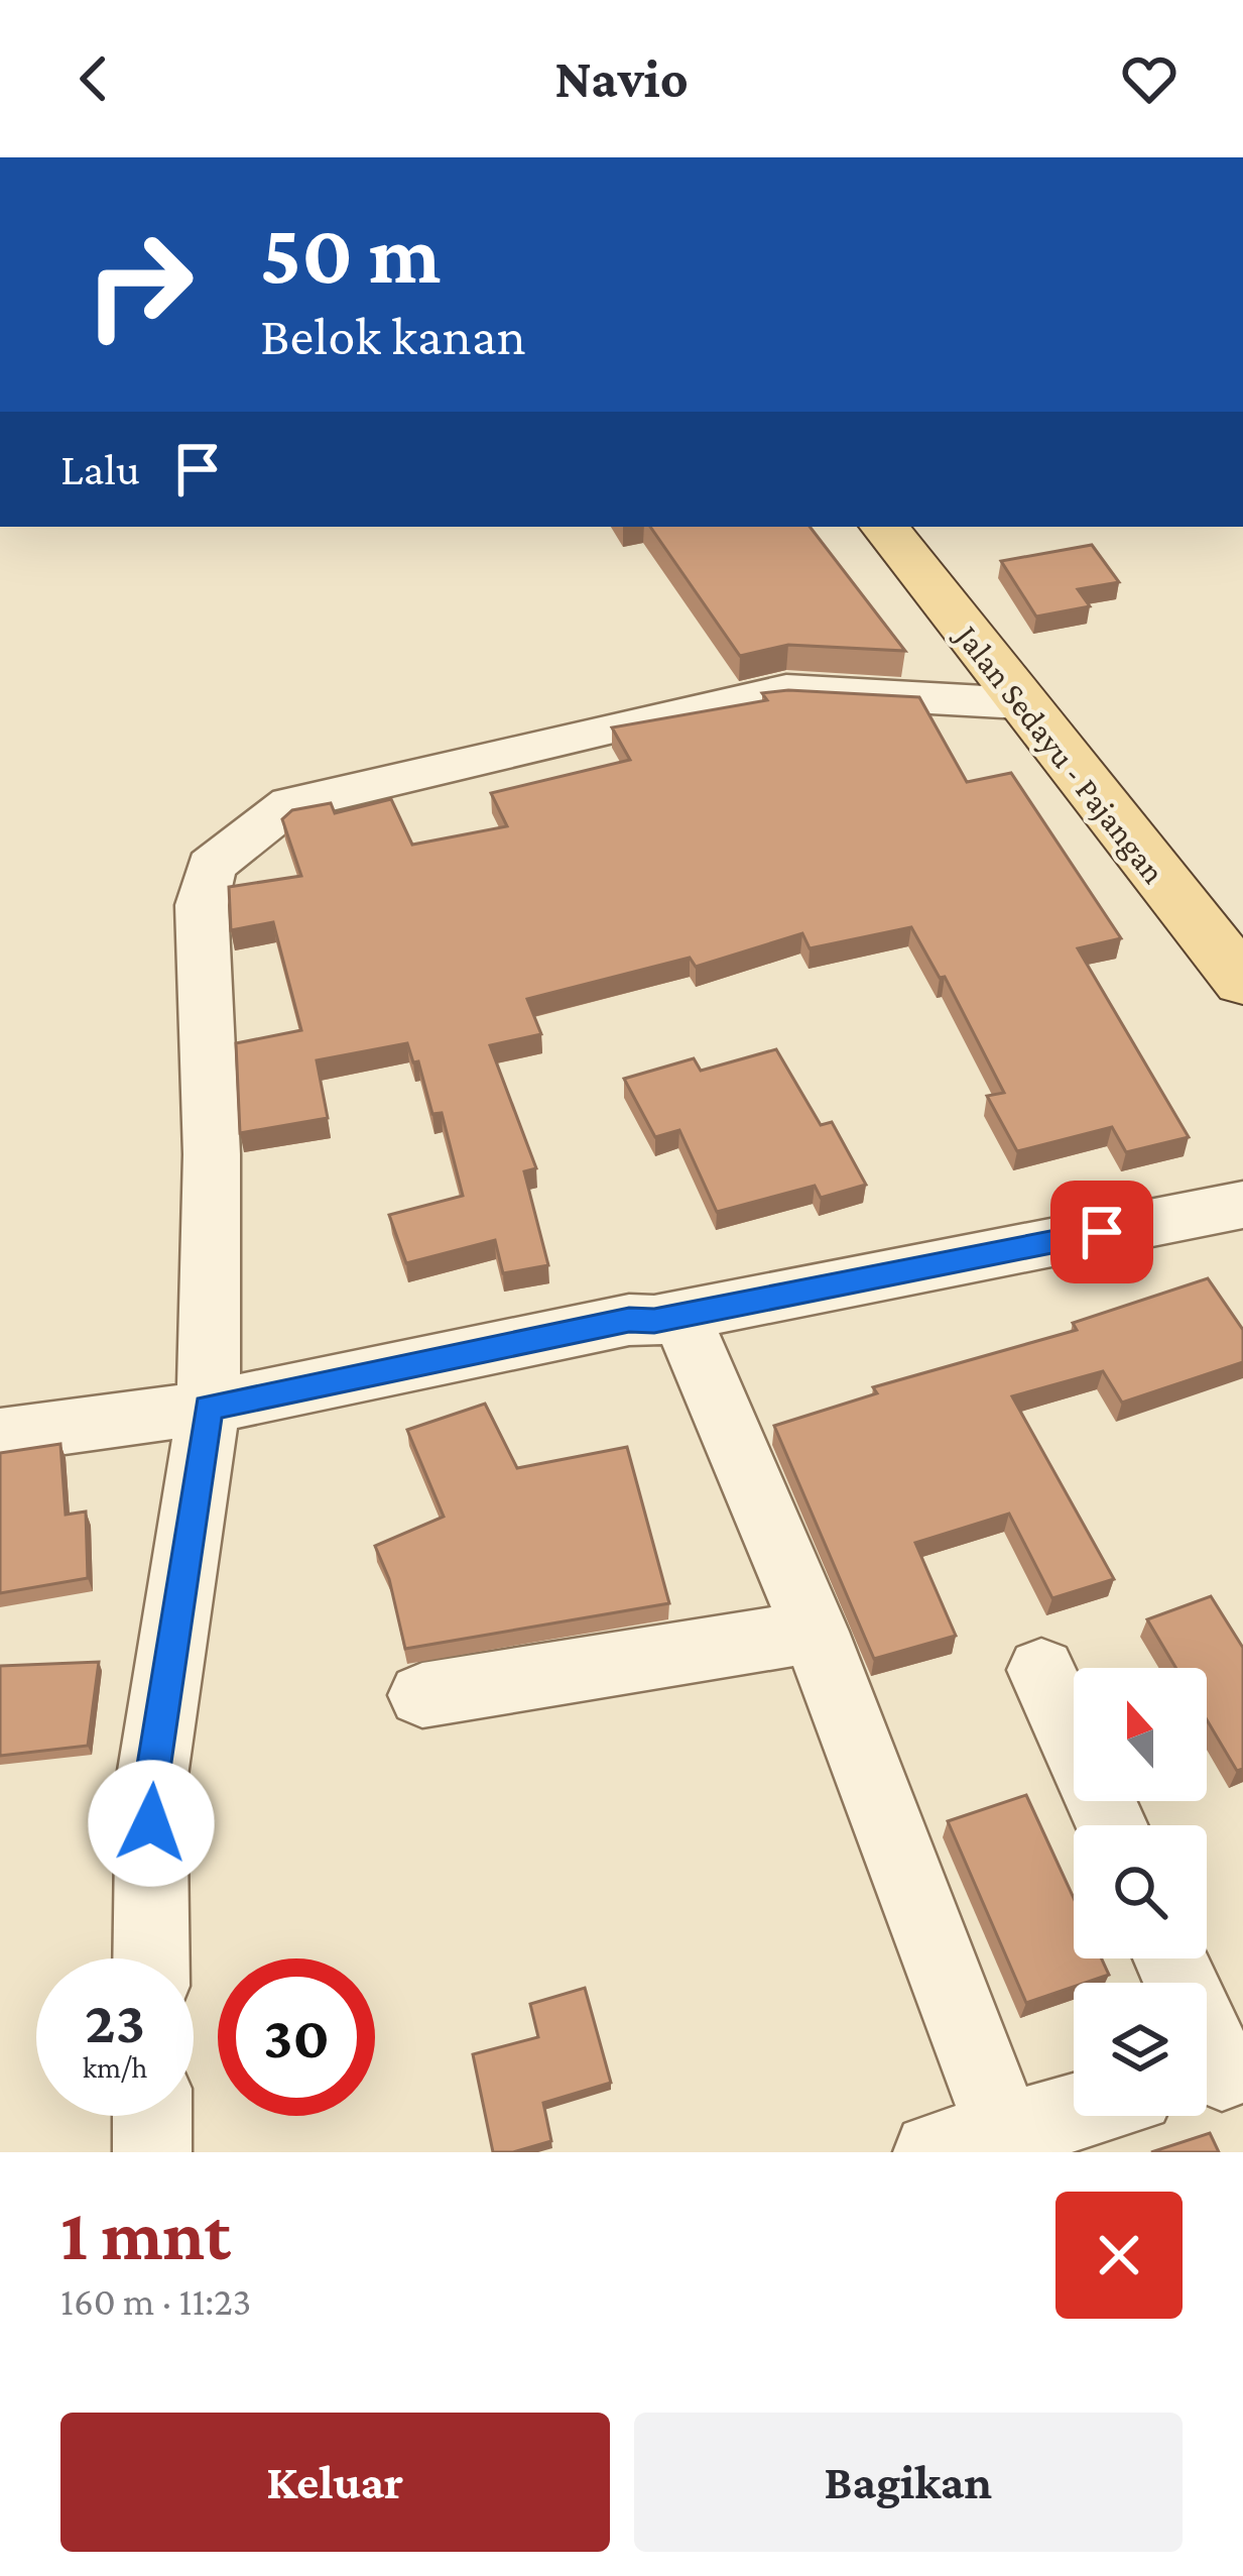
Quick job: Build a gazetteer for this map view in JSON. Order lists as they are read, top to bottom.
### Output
{
  "streets": {
    "main road": ["Jalan Sedayu - Pajangan"]
  },
  "north": "top",
  "page": {
    "header": "Navio",
    "turn": ["50 m", "Belok kanan"],
    "then": "Lalu",
    "speed": "23 km/h",
    "limit": "30",
    "heading": ["1 mnt", "160 m · 11:23"],
    "buttons": ["Keluar", "Bagikan"]
  }
}
